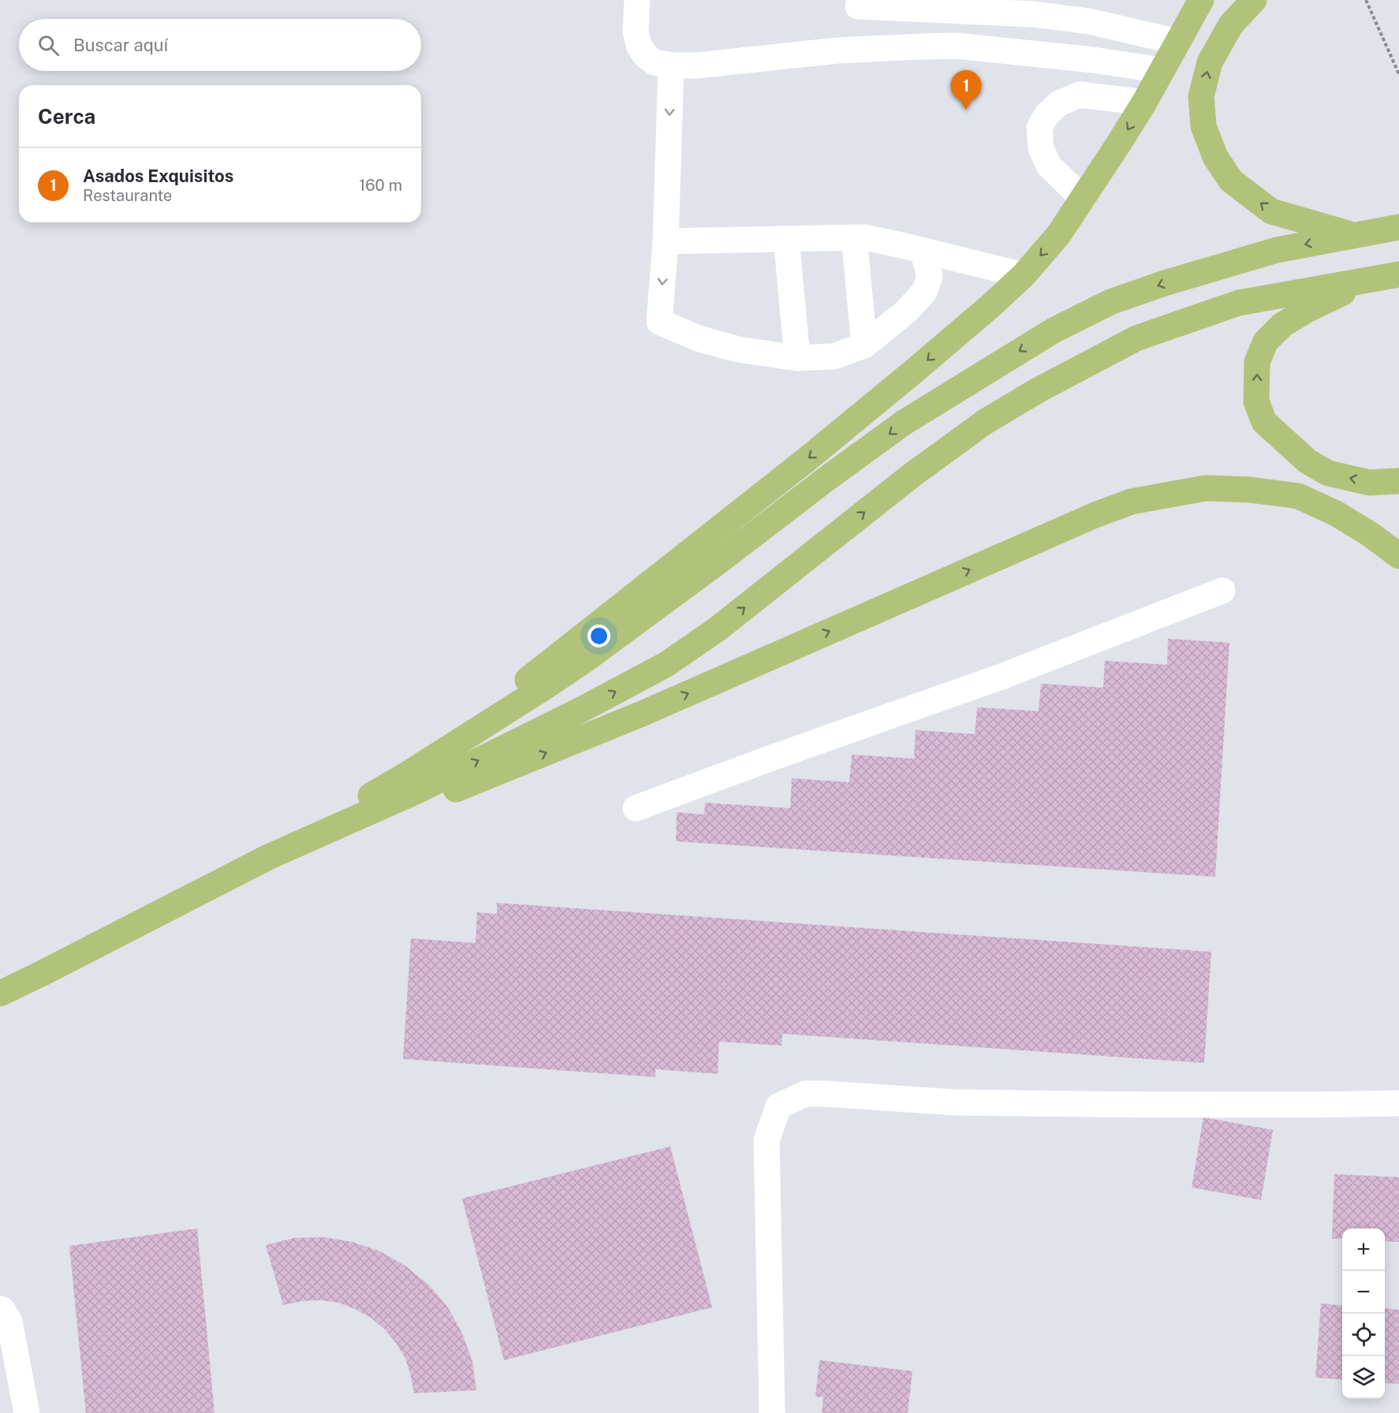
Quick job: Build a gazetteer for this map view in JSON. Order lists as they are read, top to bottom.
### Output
{
  "page": {
    "search": "Buscar aquí",
    "pins": "1",
    "heading": "Cerca",
    "list": [
      {
        "mark": "1",
        "name": "Asados Exquisitos",
        "note": "Restaurante",
        "value": "160 m"
      }
    ],
    "map_buttons": ["+", "−"]
  }
}
